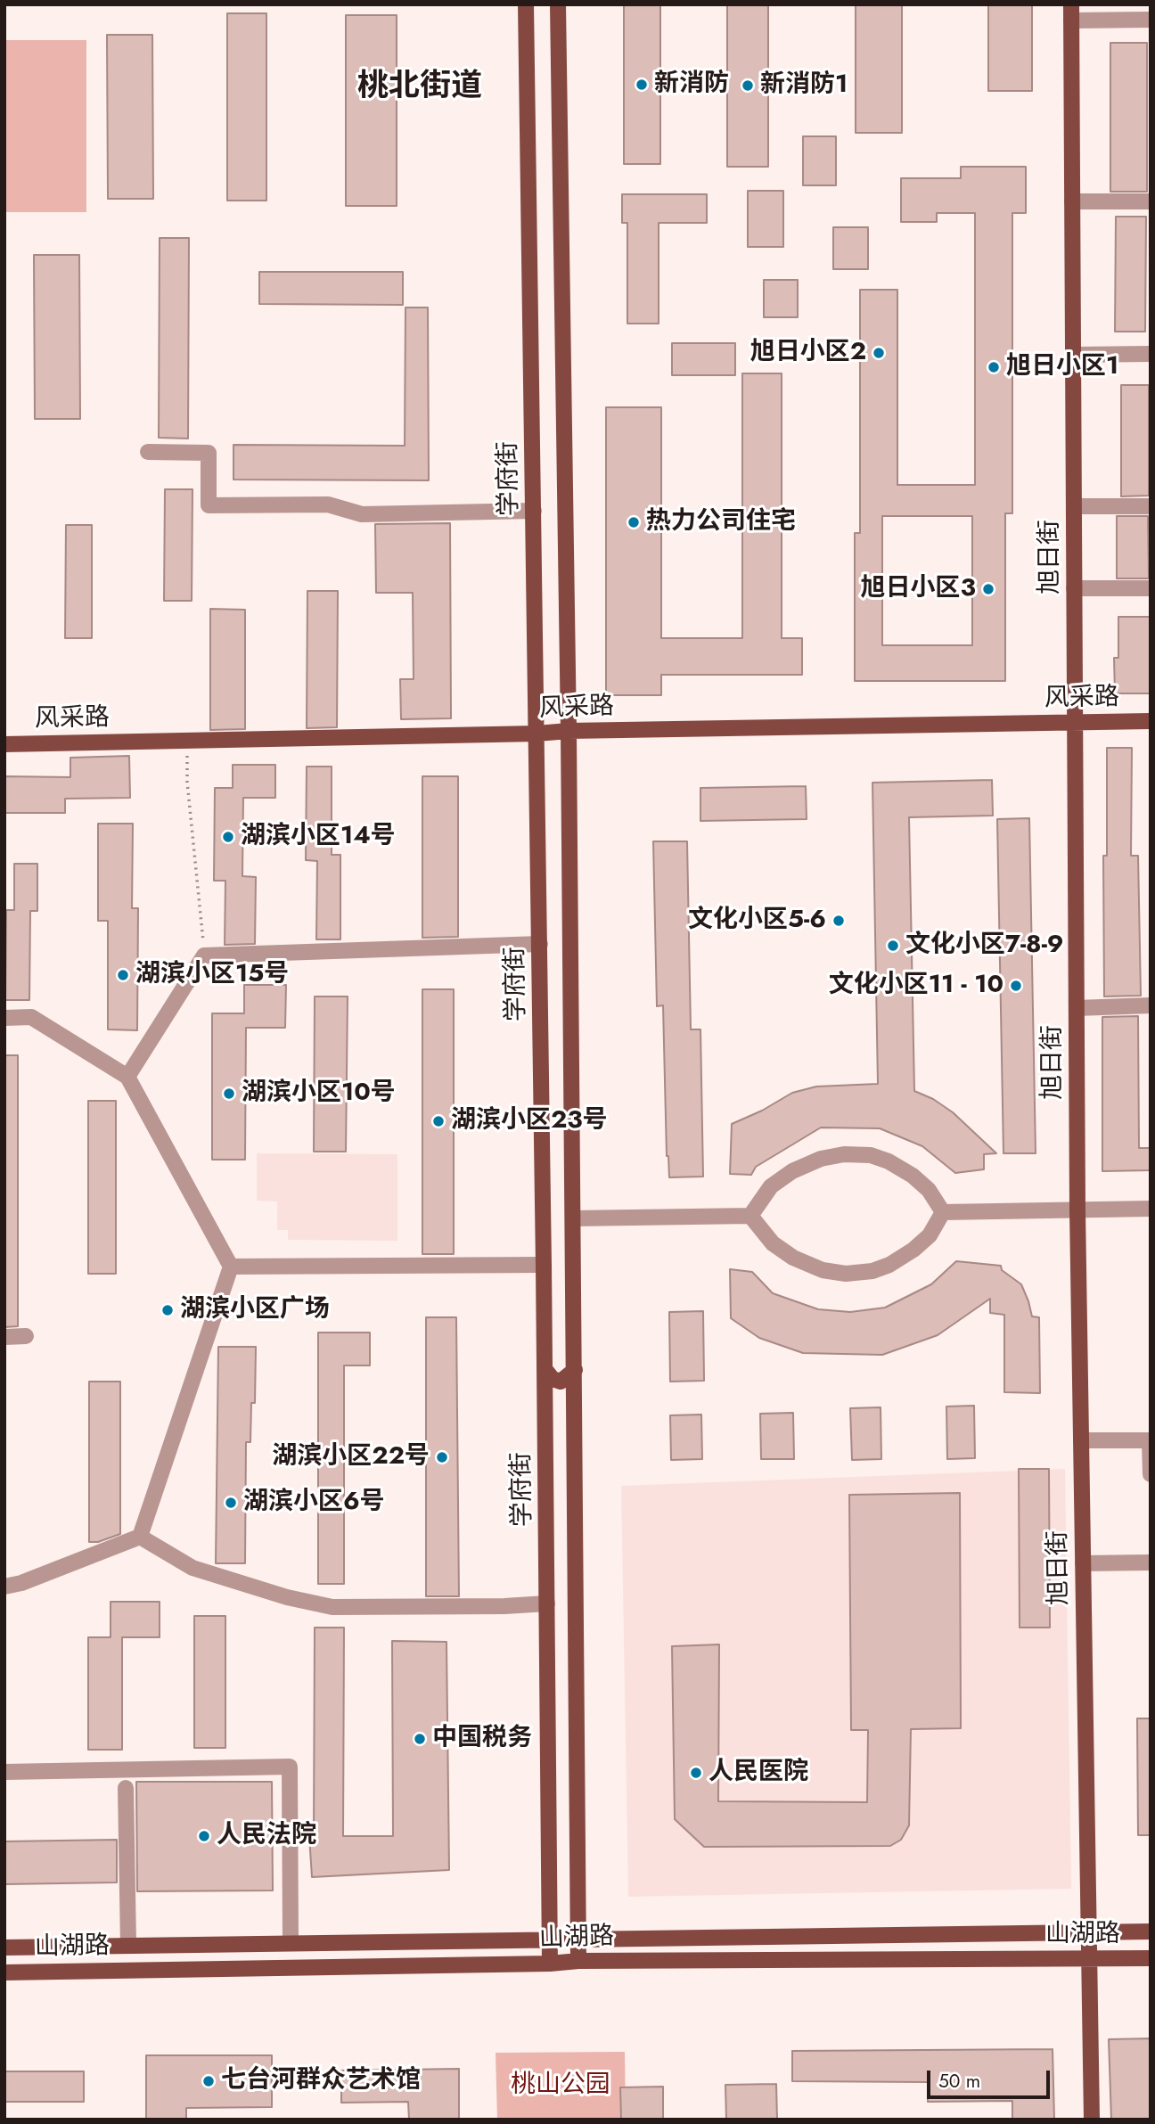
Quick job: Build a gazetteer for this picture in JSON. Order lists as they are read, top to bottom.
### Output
{
  "streets": {
    "main road": [
      "学府街",
      "旭日街",
      "风采路",
      "山湖路"
    ]
  },
  "crossings": [
    ["学府街", "风采路"],
    ["学府街", "山湖路"],
    ["旭日街", "风采路"],
    ["旭日街", "山湖路"]
  ],
  "districts": ["桃北街道"],
  "parks": ["桃山公园"],
  "places": [
    "新消防",
    "新消防1",
    "旭日小区2",
    "旭日小区1",
    "热力公司住宅",
    "旭日小区3",
    "湖滨小区14号",
    "文化小区5-6",
    "文化小区7-8-9",
    "湖滨小区15号",
    "文化小区11 - 10",
    "湖滨小区10号",
    "湖滨小区23号",
    "湖滨小区广场",
    "湖滨小区22号",
    "湖滨小区6号",
    "中国税务",
    "人民医院",
    "人民法院",
    "七台河群众艺术馆"
  ],
  "scale_bar": "50 m"
}
